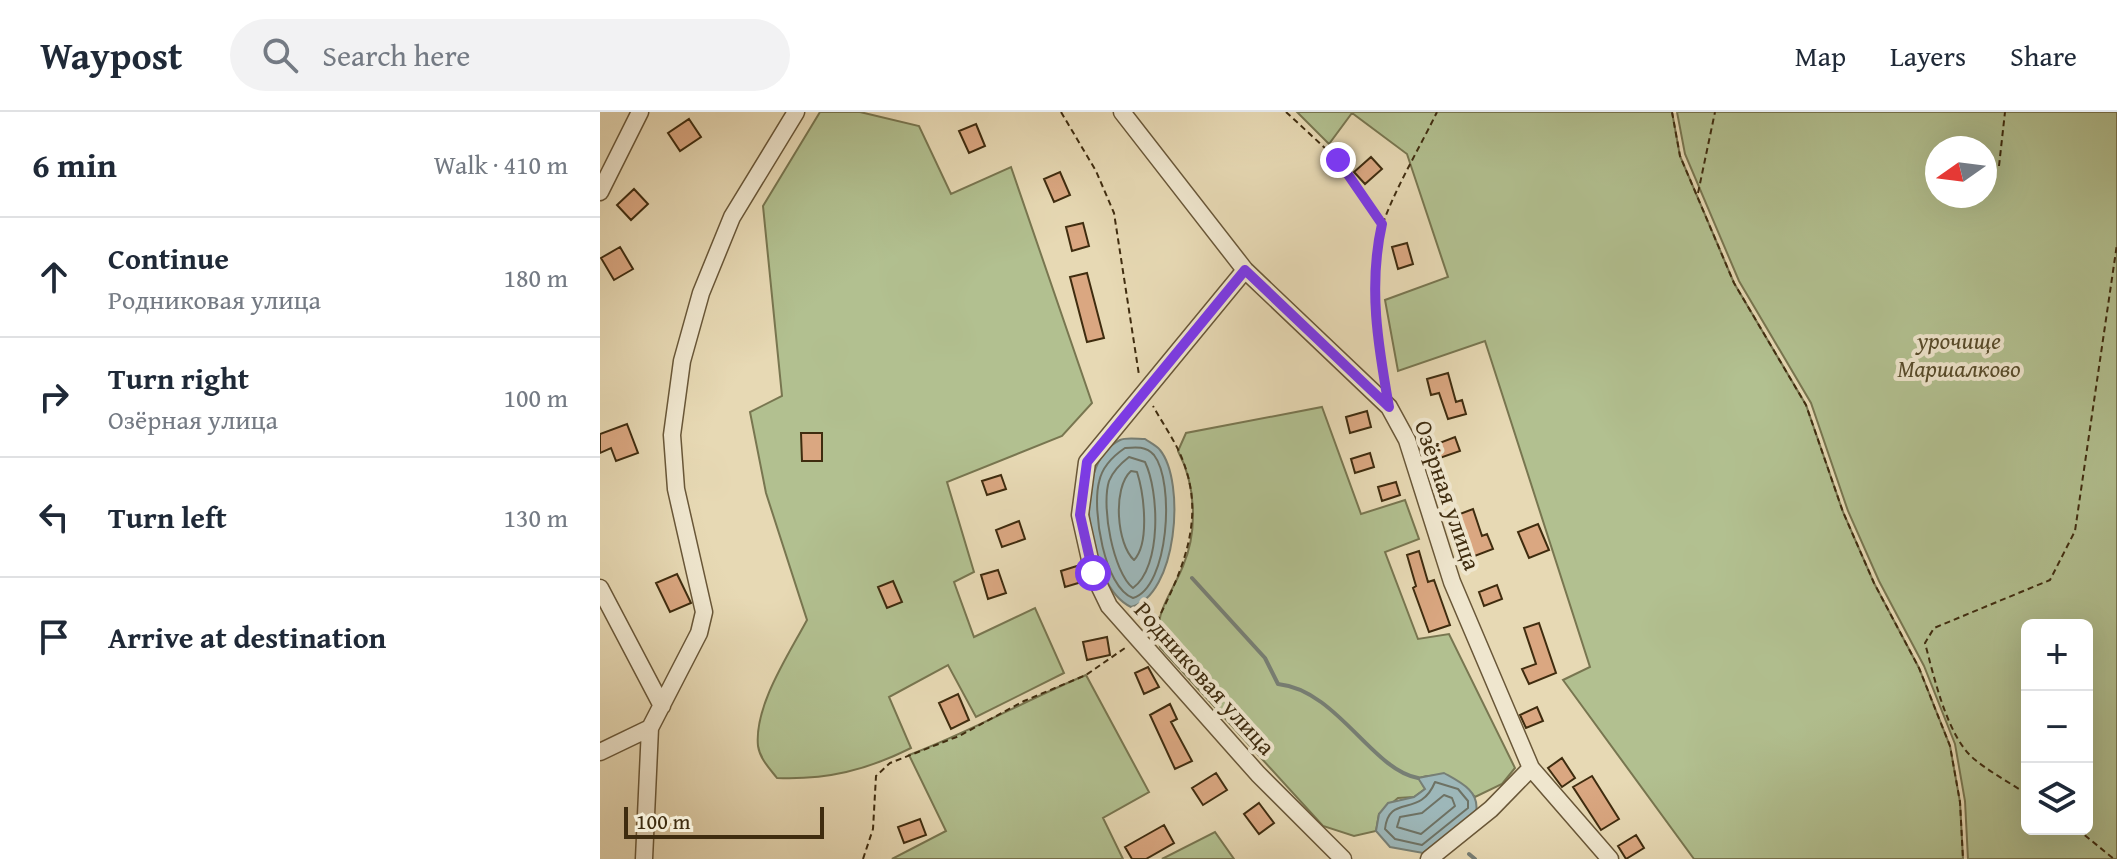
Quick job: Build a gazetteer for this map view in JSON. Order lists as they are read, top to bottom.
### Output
{
  "streets": {
    "street": ["Озёрная улица", "Родниковая улица"]
  },
  "crossings": [
    ["Озёрная улица", "Родниковая улица"]
  ],
  "parks": ["урочище Маршалково"],
  "scale_bar": "100 m",
  "north": "left",
  "page": {
    "header": "Waypost",
    "search": "Search here",
    "nav": ["Map", "Layers", "Share"],
    "heading": ["6 min", "Walk · 410 m"],
    "list": [
      ["Continue", "Родниковая улица", "180 m"],
      ["Turn right", "Озёрная улица", "100 m"],
      ["Turn left", "130 m"],
      "Arrive at destination"
    ],
    "map_buttons": ["+", "−"],
    "scale": "100 m"
  }
}
